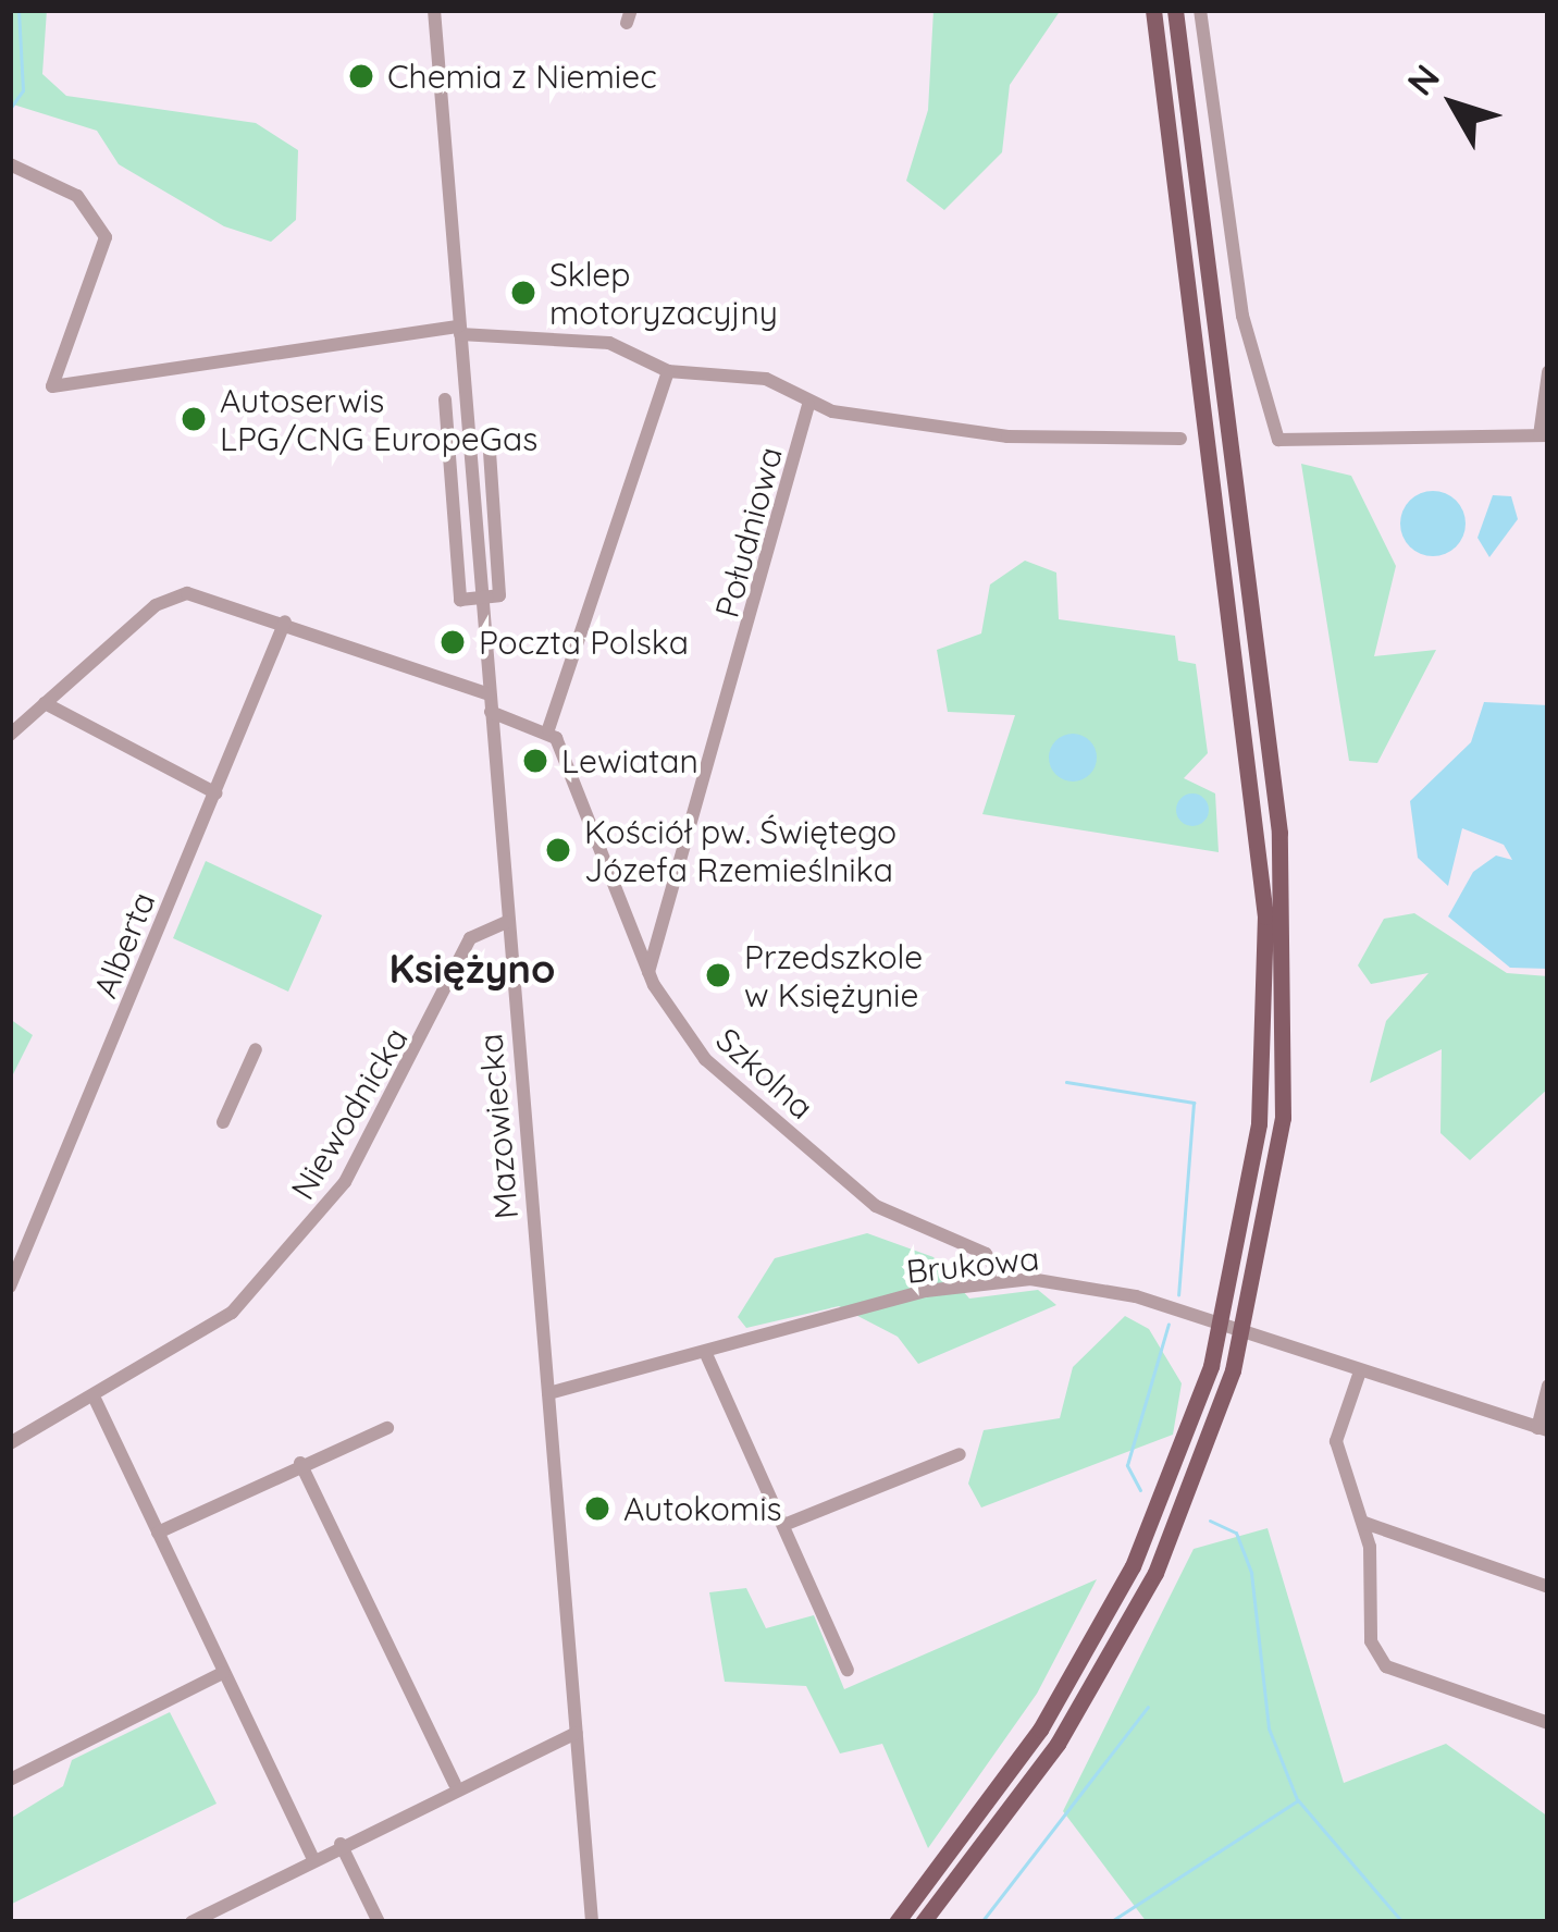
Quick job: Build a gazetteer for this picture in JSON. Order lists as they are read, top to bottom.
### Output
{
  "streets": {
    "street": [
      "Południowa",
      "Alberta",
      "Szkolna",
      "Niewodnicka",
      "Mazowiecka",
      "Brukowa"
    ]
  },
  "crossings": [
    ["Południowa", "Szkolna"],
    ["Szkolna", "Brukowa"],
    ["Niewodnicka", "Mazowiecka"],
    ["Mazowiecka", "Brukowa"]
  ],
  "districts": ["Księżyno"],
  "places": [
    "Chemia z Niemiec",
    "Sklep motoryzacyjny",
    "Autoserwis LPG/CNG EuropeGas",
    "Poczta Polska",
    "Lewiatan",
    "Kościół pw. Świętego Józefa Rzemieślnika",
    "Przedszkole w Księżynie",
    "Autokomis"
  ],
  "north": "top left"
}
